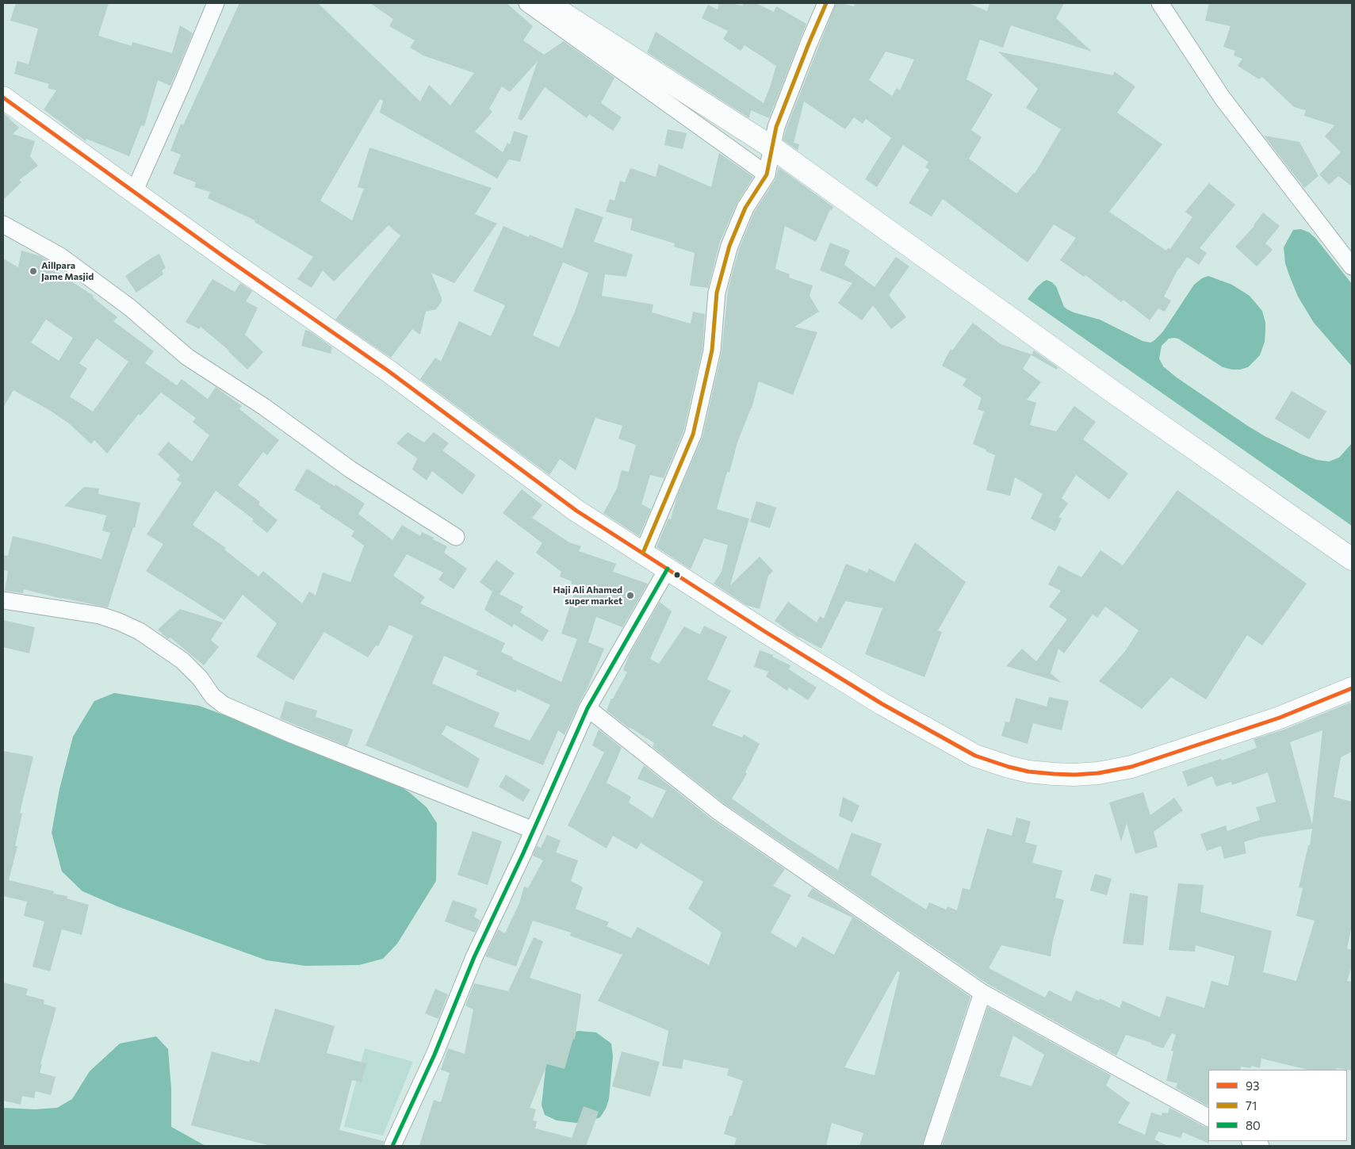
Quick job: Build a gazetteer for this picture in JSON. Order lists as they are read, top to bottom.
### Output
{
  "places": ["Aillpara Jame Masjid", "Haji Ali Ahamed super market"],
  "lines": ["transit line 71", "transit line 93", "transit line 80"],
  "legend": ["93", "71", "80"]
}
